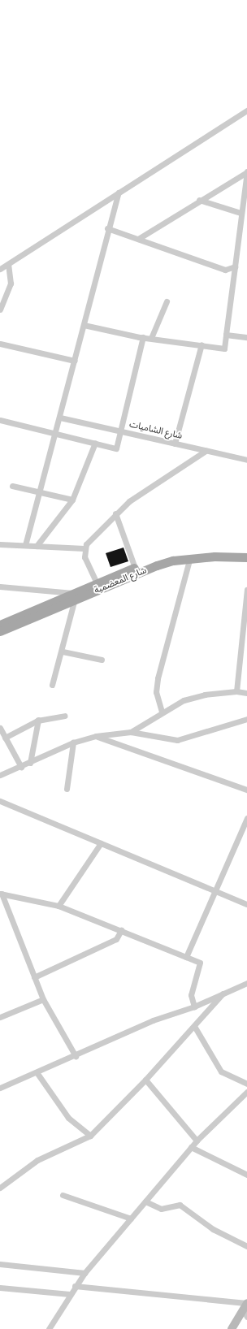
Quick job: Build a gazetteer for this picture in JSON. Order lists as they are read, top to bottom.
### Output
{
  "streets": {
    "main road": ["شارع المعضمية"],
    "street": ["شارع الشاميات"]
  }
}
